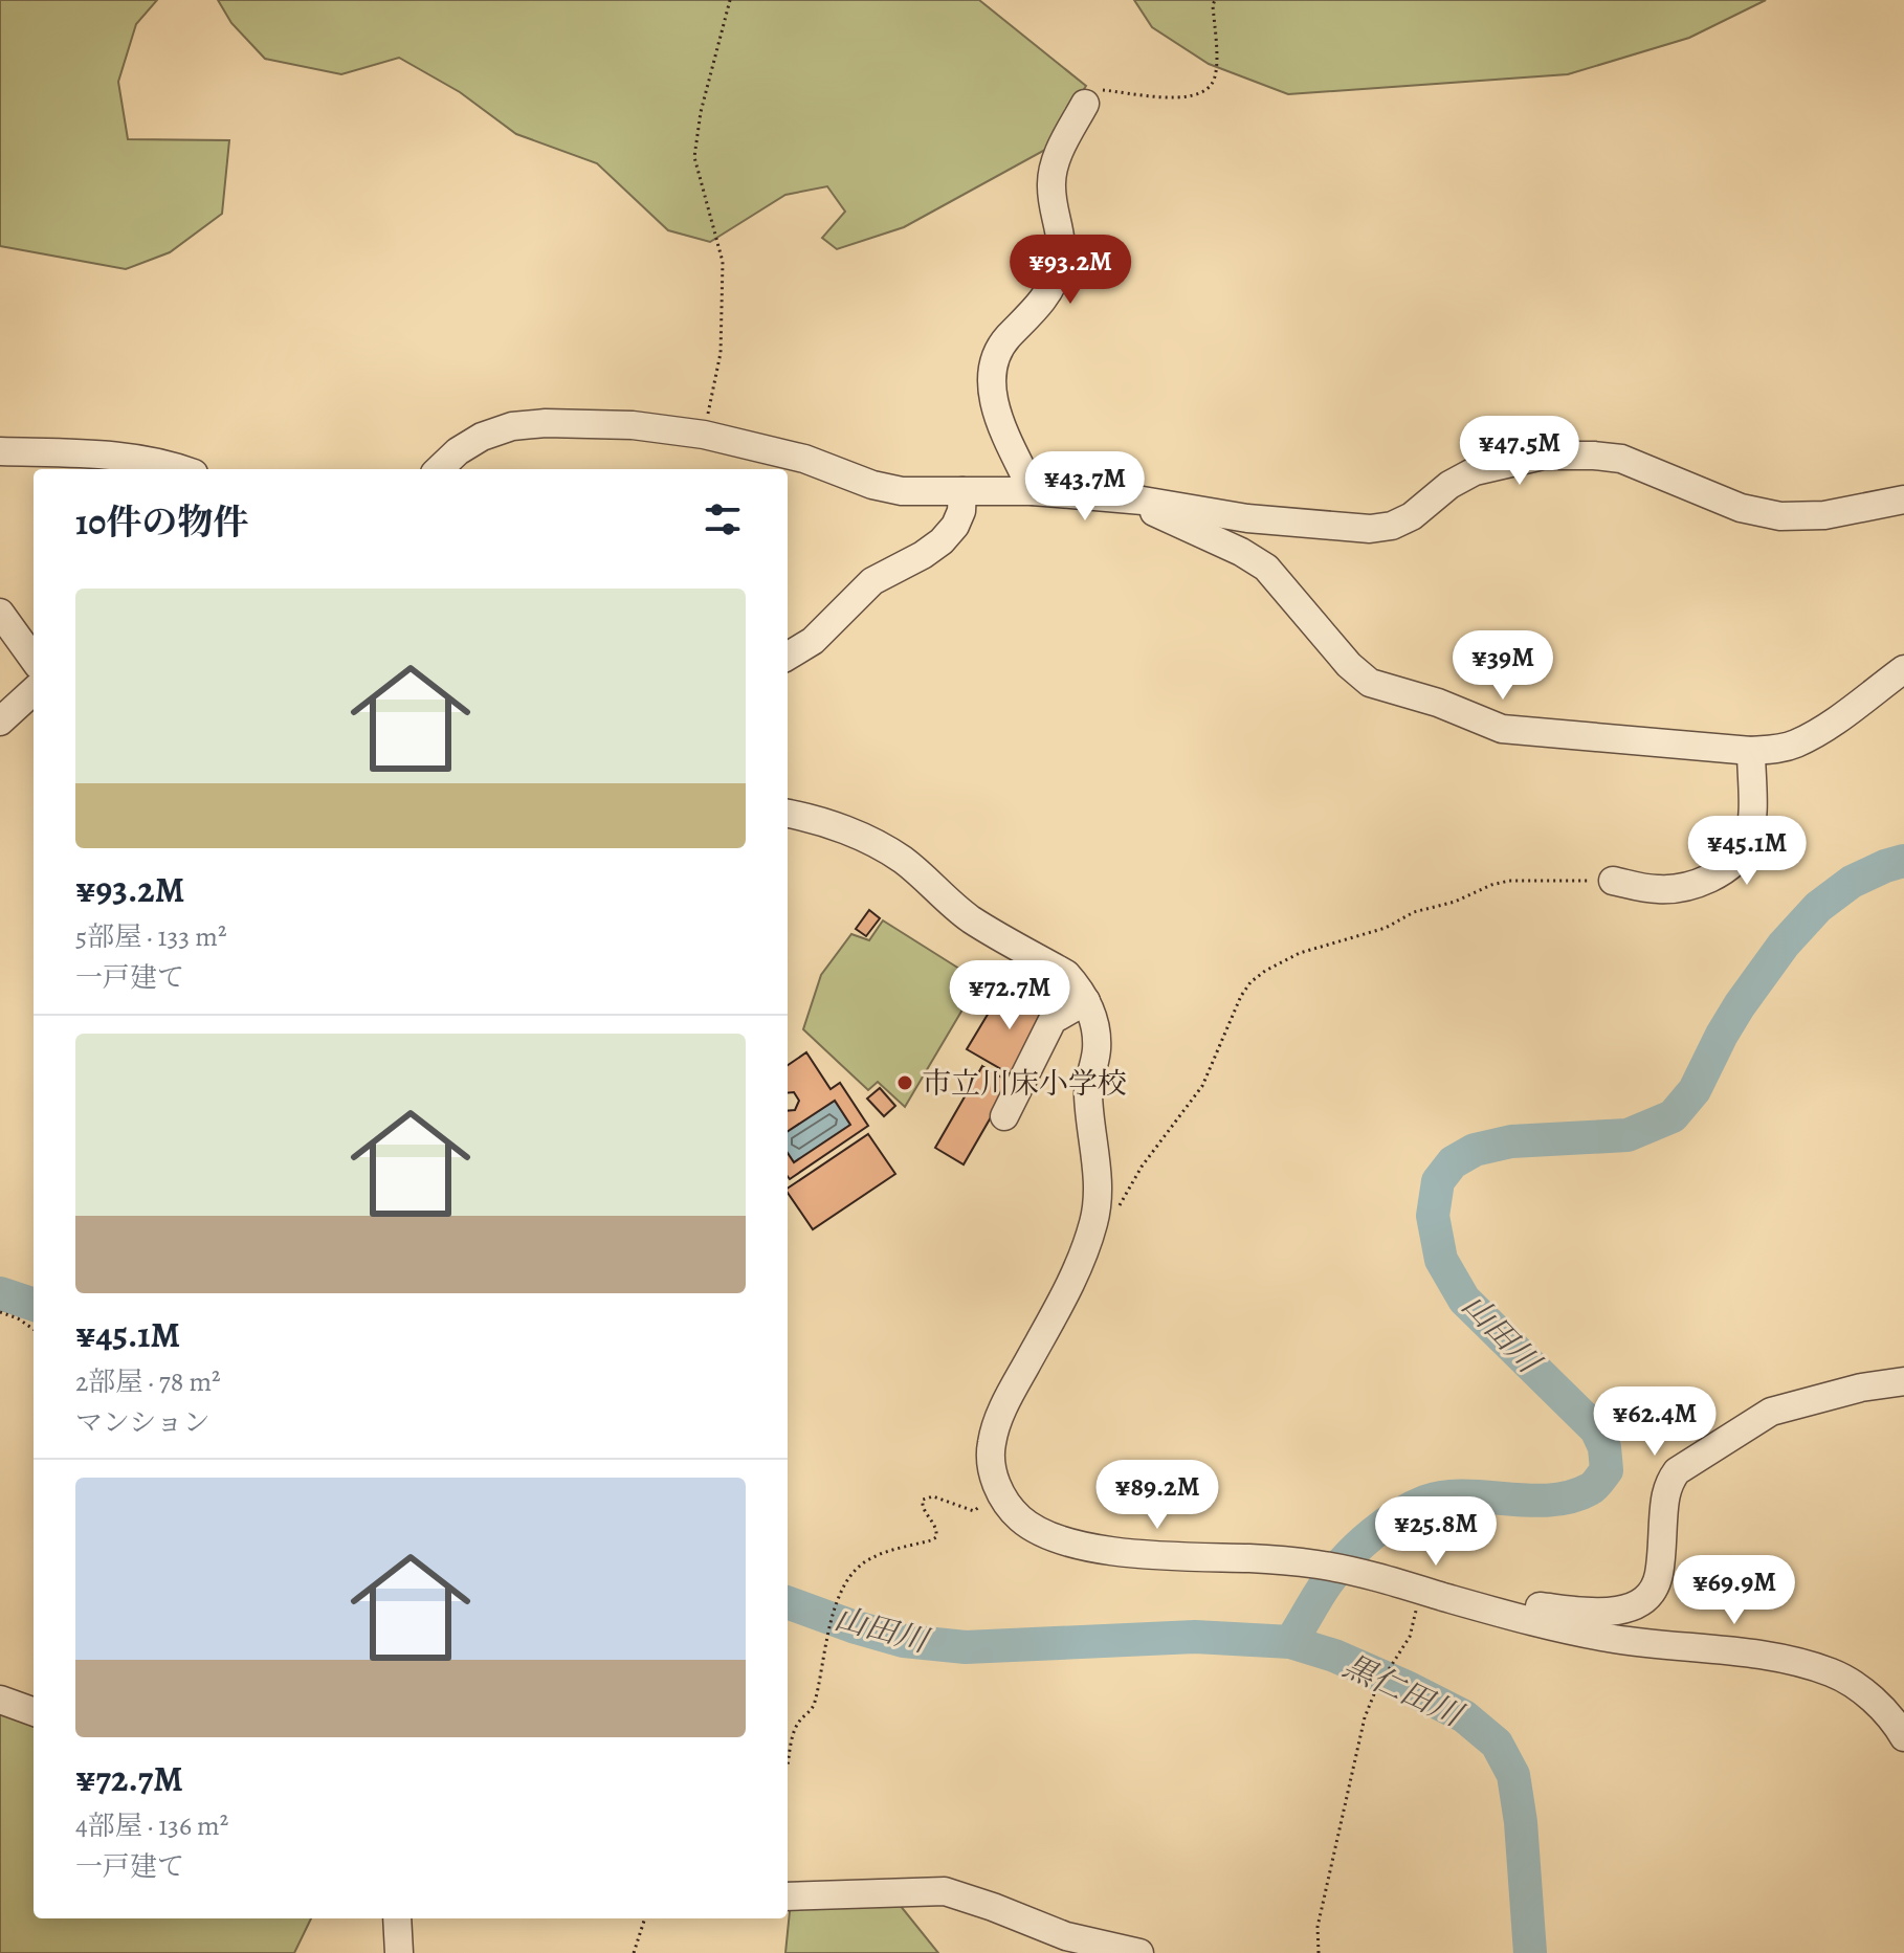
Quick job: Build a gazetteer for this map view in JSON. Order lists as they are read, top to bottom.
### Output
{
  "water": ["山田川", "黒仁田川"],
  "places": ["市立川床小学校"],
  "page": {
    "price": [
      "¥93.2M",
      "¥47.5M",
      "¥43.7M",
      "¥39M",
      "¥45.1M",
      "¥72.7M",
      "¥62.4M",
      "¥89.2M",
      "¥25.8M",
      "¥69.9M"
    ],
    "heading": "10件の物件",
    "list": [
      {
        "name": "¥93.2M",
        "note": "5部屋 · 133 m² · 一戸建て"
      },
      {
        "name": "¥45.1M",
        "note": "2部屋 · 78 m² · マンション"
      },
      {
        "name": "¥72.7M",
        "note": "4部屋 · 136 m² · 一戸建て"
      }
    ]
  }
}
